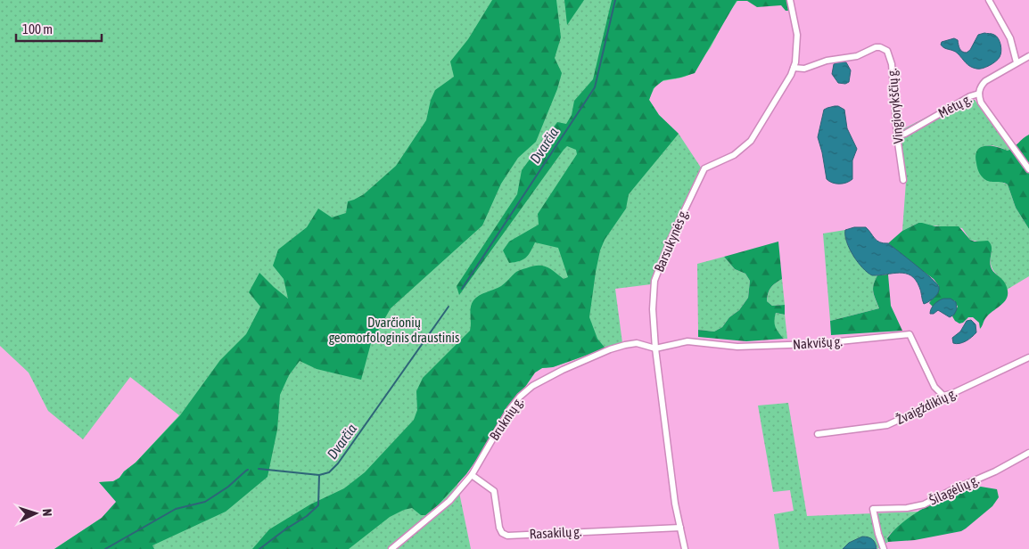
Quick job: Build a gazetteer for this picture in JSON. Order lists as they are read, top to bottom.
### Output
{
  "streets": {
    "street": [
      "Vingiorykščių g.",
      "Mėtų g.",
      "Barsukynės g.",
      "Nakvišų g.",
      "Žvaigždikių g.",
      "Bruknių g.",
      "Šilagėlių g.",
      "Rasakilų g."
    ]
  },
  "crossings": [
    ["Vingiorykščių g.", "Mėtų g."],
    ["Vingiorykščių g.", "Barsukynės g."],
    ["Barsukynės g.", "Nakvišų g."],
    ["Barsukynės g.", "Bruknių g."],
    ["Barsukynės g.", "Rasakilų g."],
    ["Nakvišų g.", "Žvaigždikių g."],
    ["Nakvišų g.", "Bruknių g."],
    ["Bruknių g.", "Rasakilų g."]
  ],
  "water": ["Dvarčia"],
  "parks": ["Dvarčionių geomorfologinis draustinis"],
  "scale_bar": "100 m",
  "north": "right"
}
